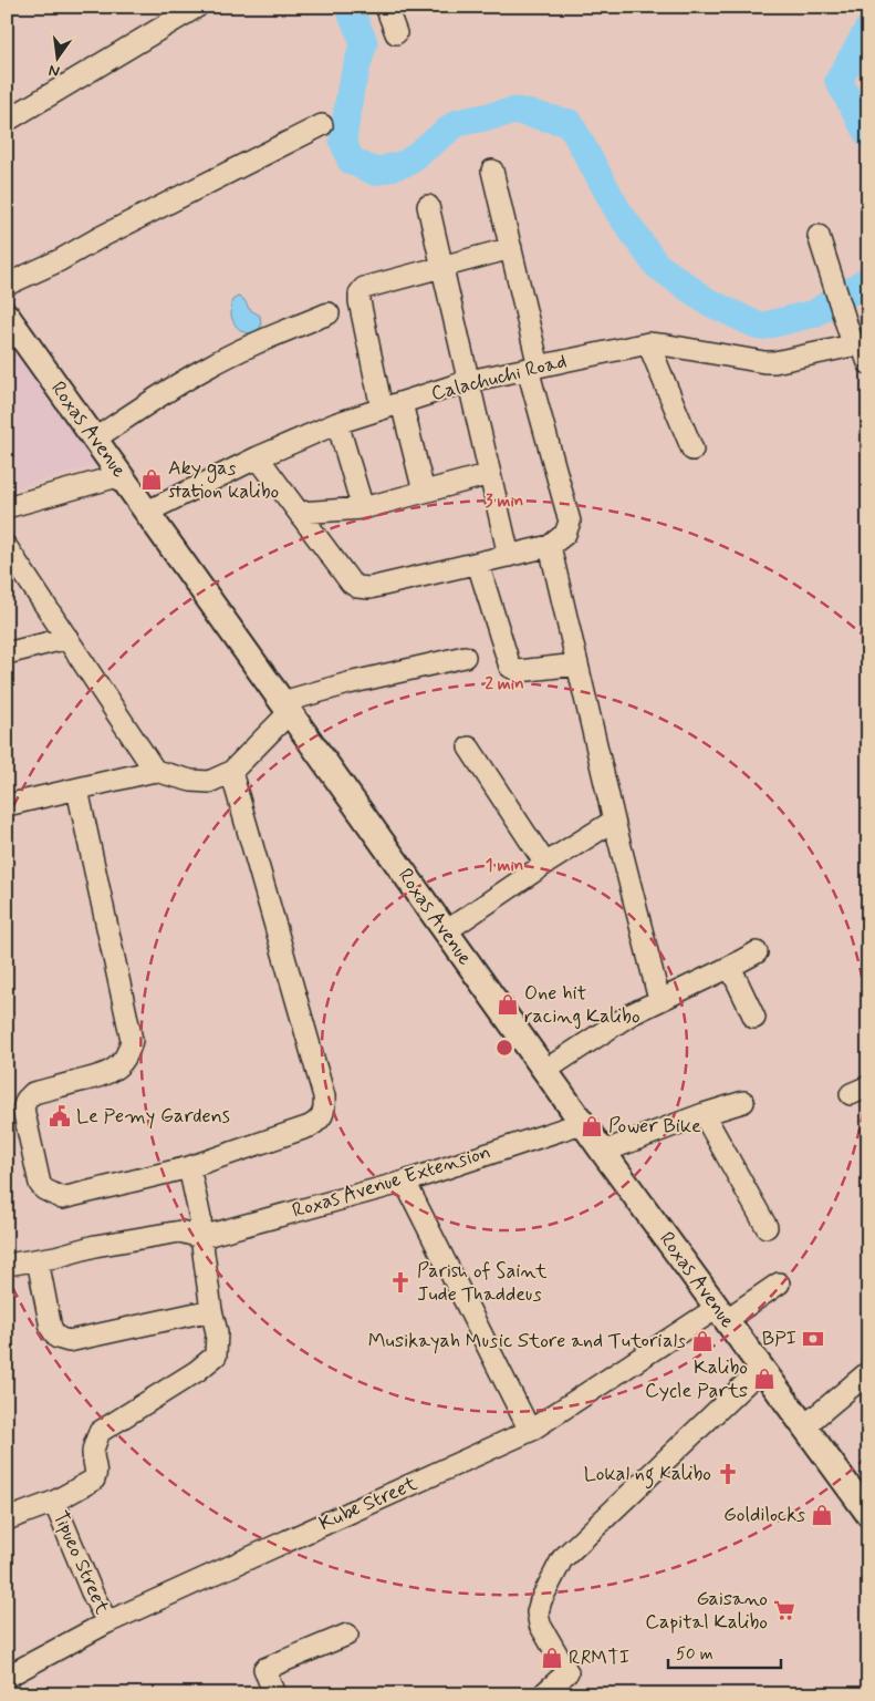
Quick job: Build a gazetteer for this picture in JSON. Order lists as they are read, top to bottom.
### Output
{
  "streets": {
    "main road": ["Roxas Avenue"],
    "street": [
      "Calachuchi Road",
      "Roxas Avenue Extension",
      "Kube Street",
      "Tipueo Street"
    ]
  },
  "crossings": [
    ["Calachuchi Road", "Roxas Avenue"],
    ["Roxas Avenue", "Roxas Avenue Extension"],
    ["Roxas Avenue", "Kube Street"],
    ["Kube Street", "Tipueo Street"]
  ],
  "places": {
    "shop": [
      "Aky gas station kalibo",
      "One hit racing Kalibo",
      "Power Bike",
      "Musikayah Music Store and Tutorials",
      "Kalibo Cycle Parts",
      "Goldilocks",
      "RRMTI"
    ],
    "public building": ["Le Pemy Gardens"],
    "church": ["Parish of Saint Jude Thaddeus", "Lokal ng Kalibo"],
    "bank": ["BPI"],
    "supermarket": ["Gaisano Capital Kalibo"]
  },
  "scale_bar": "50 m",
  "north": "bottom",
  "rings": ["3 min", "2 min", "1 min"]
}
